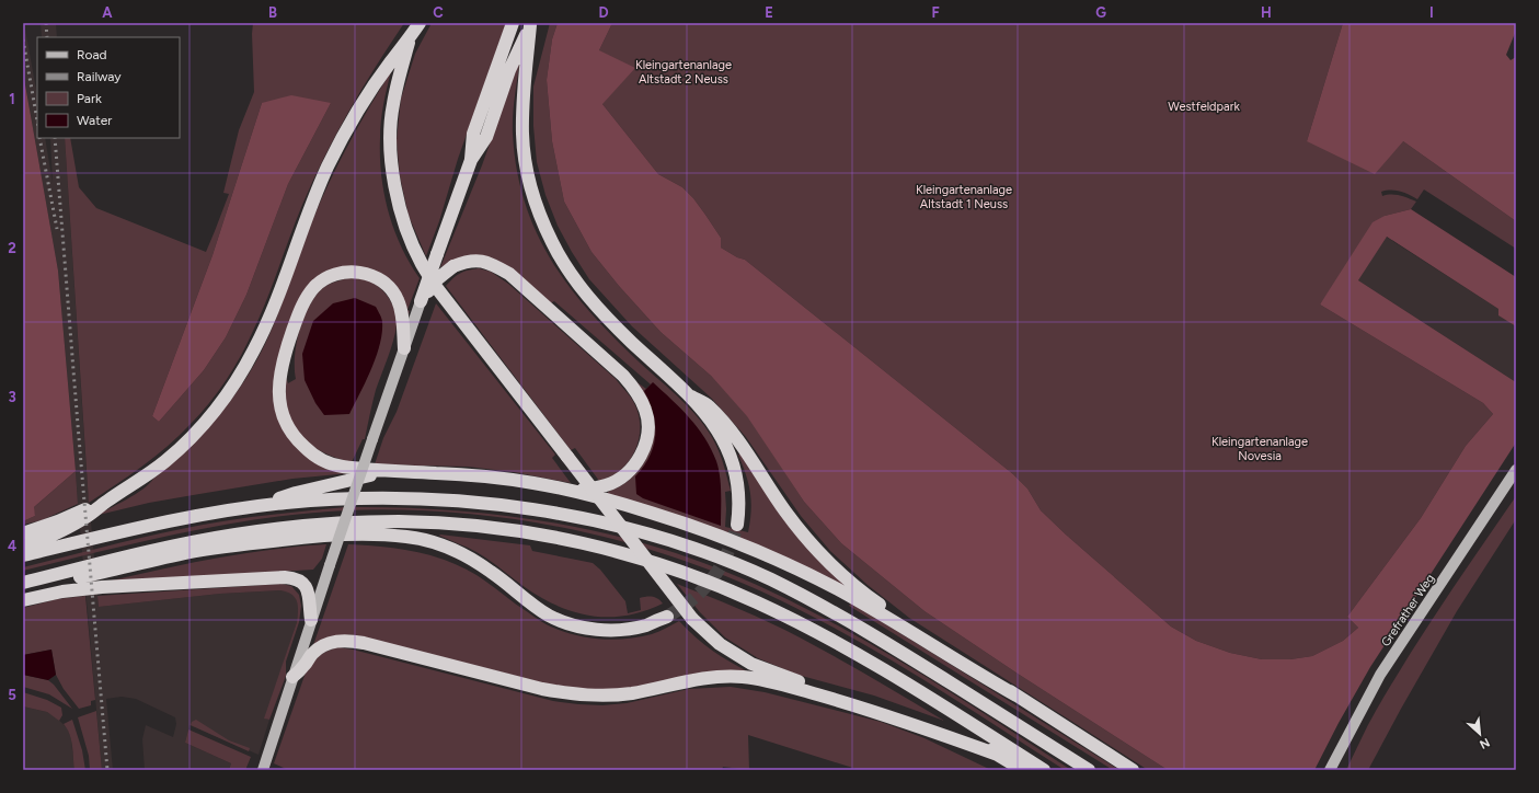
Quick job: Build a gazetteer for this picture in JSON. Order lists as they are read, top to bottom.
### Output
{
  "streets": {
    "main road": ["Grefrather Weg"]
  },
  "parks": [
    "Kleingartenanlage Altstadt 2 Neuss",
    "Westfeldpark",
    "Kleingartenanlage Altstadt 1 Neuss",
    "Kleingartenanlage Novesia"
  ],
  "legend": [
    "Road",
    "Railway",
    "Park",
    "Water"
  ],
  "north": "bottom right",
  "grid": {
    "columns": [
      "A",
      "B",
      "C",
      "D",
      "E",
      "F",
      "G",
      "H",
      "I"
    ],
    "rows": [
      "1",
      "2",
      "3",
      "4",
      "5"
    ]
  }
}
